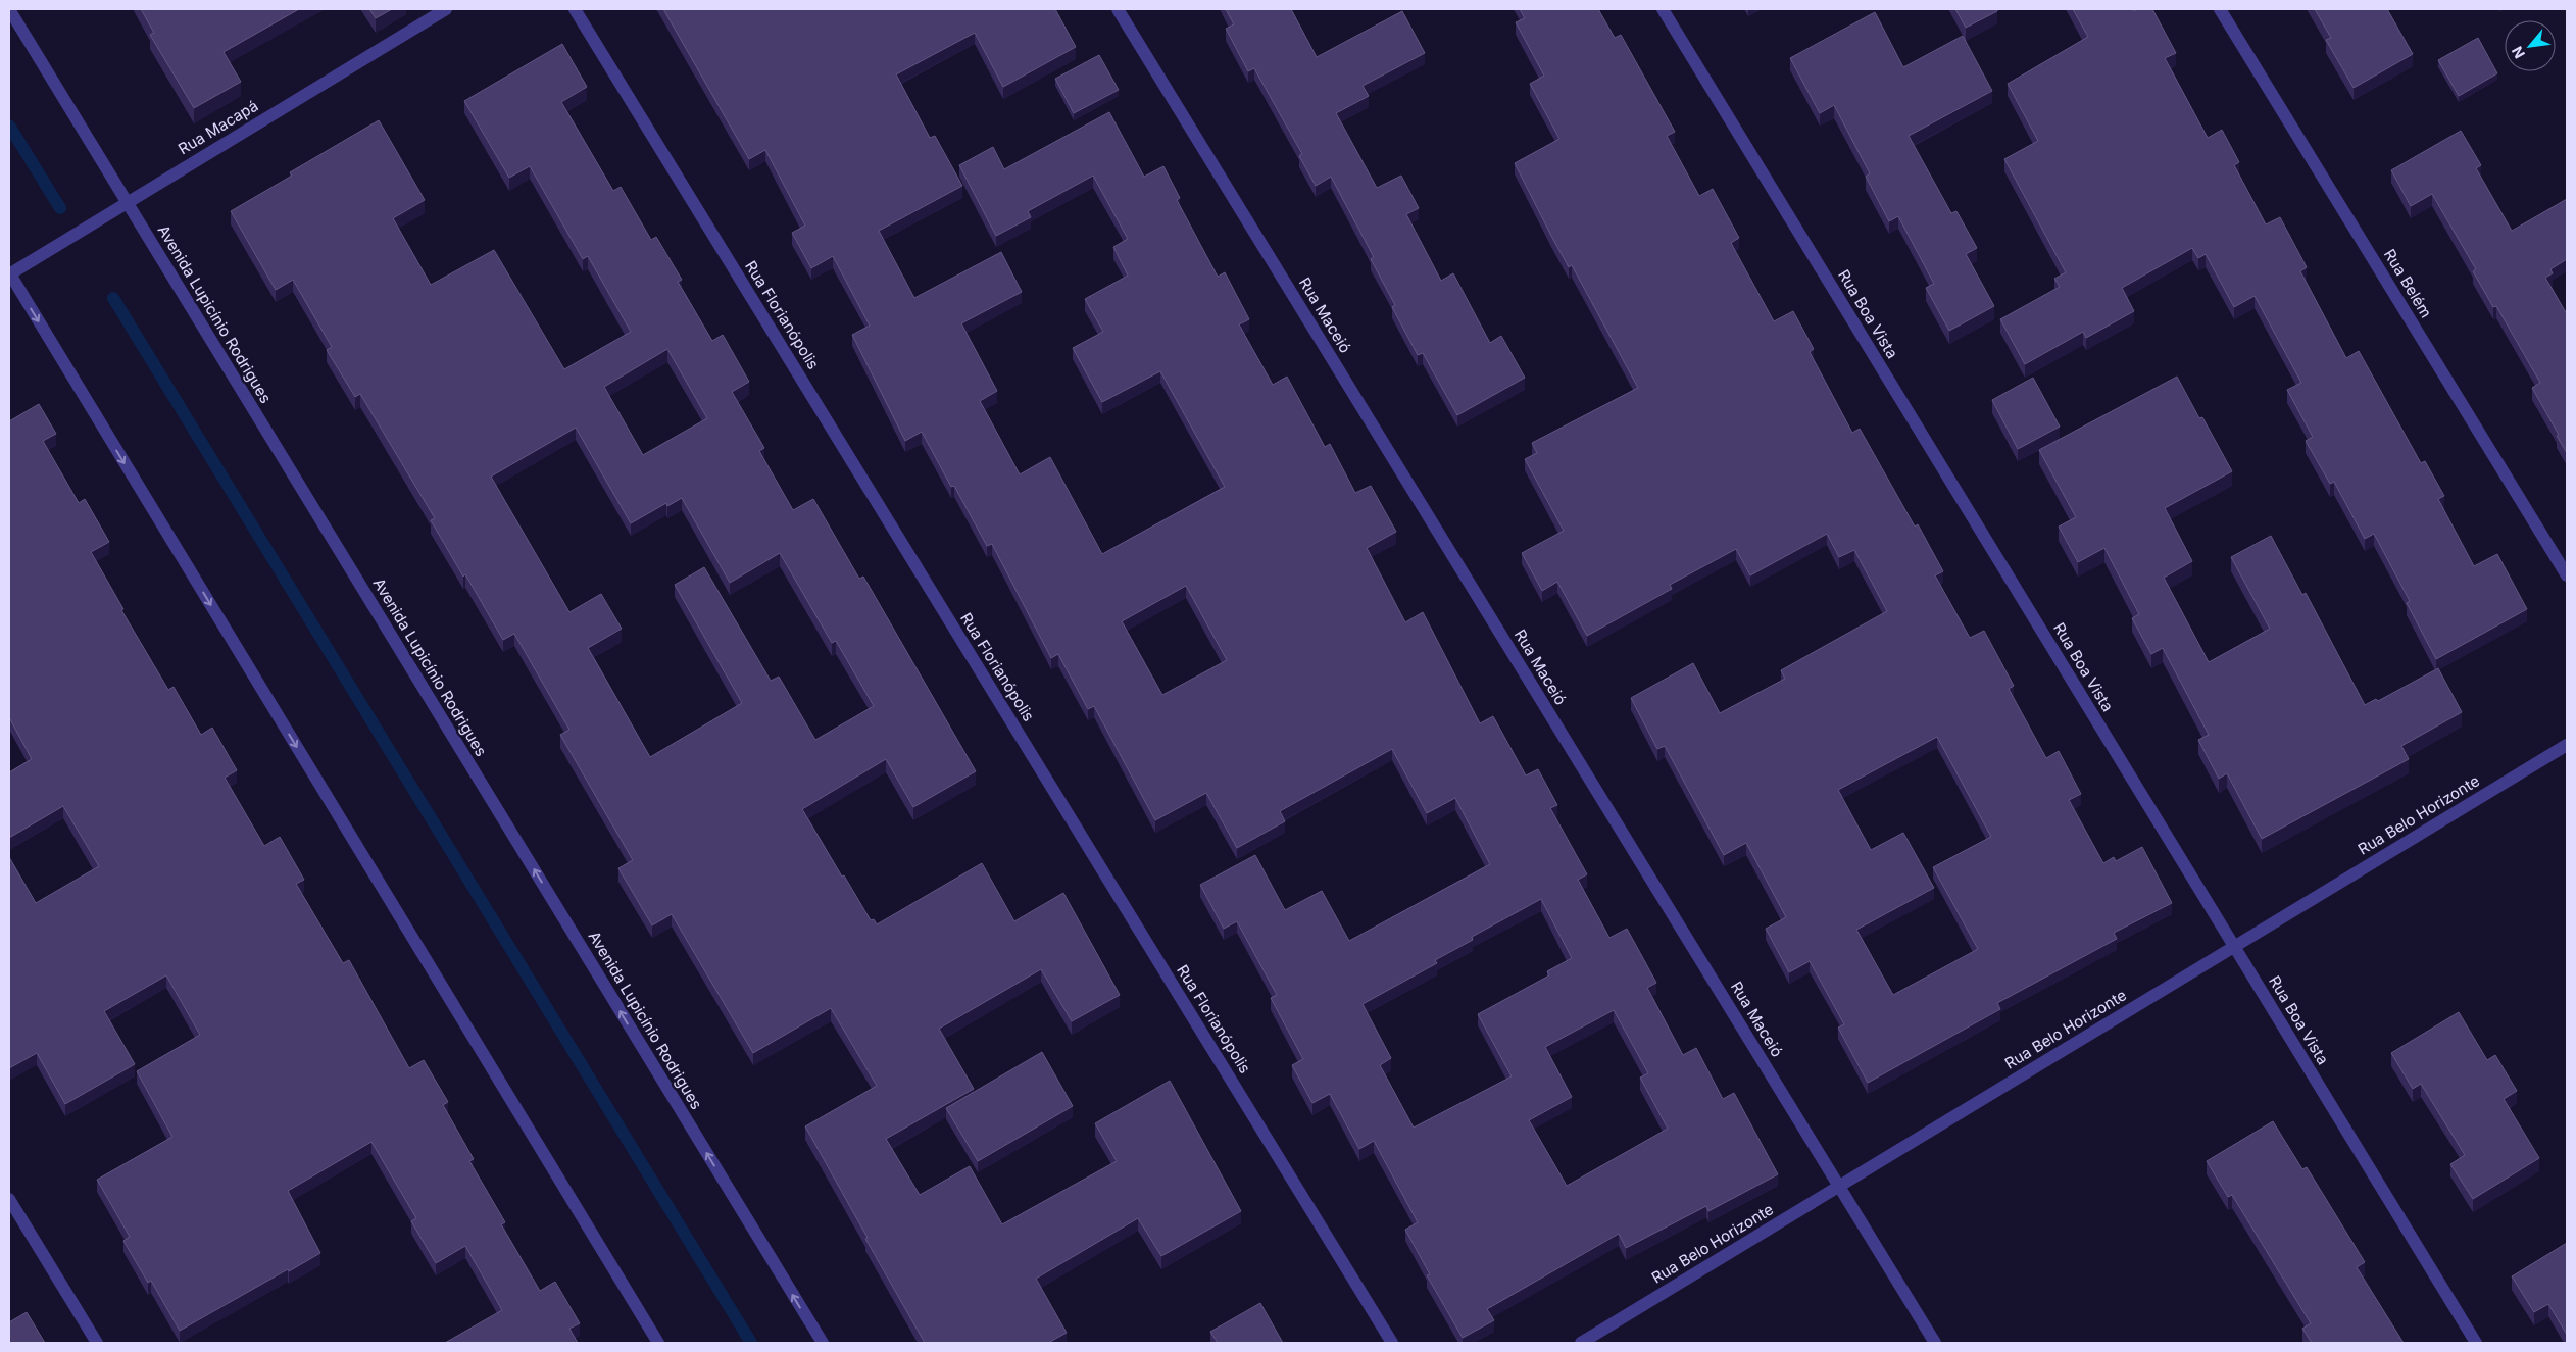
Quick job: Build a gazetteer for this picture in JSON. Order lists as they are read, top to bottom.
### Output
{
  "streets": {
    "street": [
      "Rua Macapá",
      "Rua Belém",
      "Avenida Lupicínio Rodrigues",
      "Rua Boa Vista",
      "Rua Florianópolis",
      "Rua Maceió",
      "Rua Belo Horizonte"
    ]
  },
  "crossings": [
    ["Rua Macapá", "Avenida Lupicínio Rodrigues"],
    ["Rua Boa Vista", "Rua Belo Horizonte"],
    ["Rua Maceió", "Rua Belo Horizonte"]
  ],
  "one_way": ["Avenida Lupicínio Rodrigues"],
  "north": "bottom left"
}
